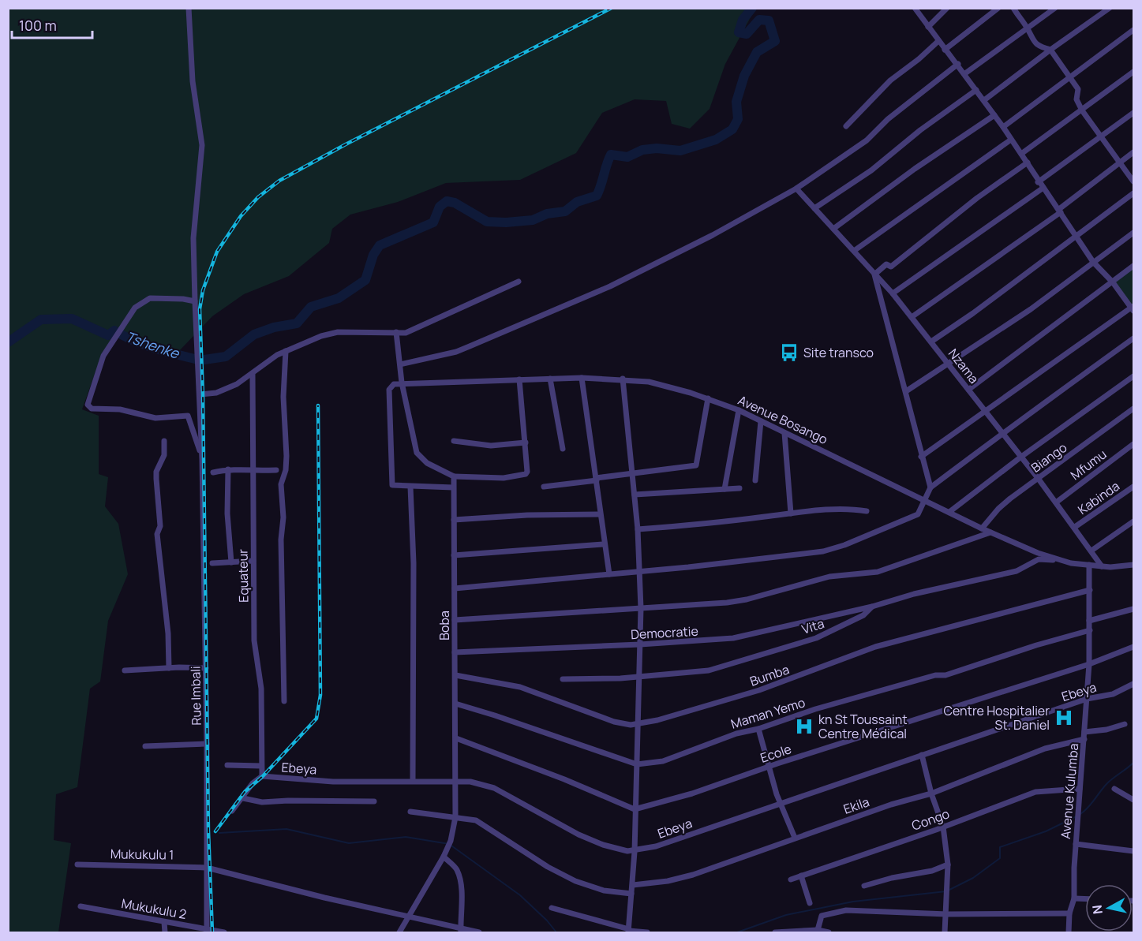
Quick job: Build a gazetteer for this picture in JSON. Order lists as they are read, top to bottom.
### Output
{
  "streets": {
    "street": [
      "Nzama",
      "Avenue Bosango",
      "Biango",
      "Mfumu",
      "Kabinda",
      "Equateur",
      "Boba",
      "Vita",
      "Democratie",
      "Bumba",
      "Ebeya",
      "Rue Imbali",
      "Maman Yemo",
      "Ecole",
      "Avenue Kulumba",
      "Ekila",
      "Congo",
      "Mukukulu 1",
      "Mukukulu 2"
    ]
  },
  "crossings": [
    ["Nzama", "Avenue Bosango"],
    ["Nzama", "Biango"],
    ["Nzama", "Mfumu"],
    ["Nzama", "Kabinda"],
    ["Avenue Bosango", "Biango"],
    ["Avenue Bosango", "Vita"],
    ["Avenue Bosango", "Avenue Kulumba"],
    ["Equateur", "Ebeya"],
    ["Boba", "Democratie"],
    ["Boba", "Bumba"],
    ["Boba", "Ebeya"],
    ["Boba", "Maman Yemo"],
    ["Boba", "Mukukulu 1"],
    ["Vita", "Democratie"],
    ["Bumba", "Avenue Kulumba"],
    ["Ebeya", "Avenue Kulumba"],
    ["Rue Imbali", "Mukukulu 1"],
    ["Rue Imbali", "Mukukulu 2"],
    ["Maman Yemo", "Avenue Kulumba"],
    ["Ecole", "Avenue Kulumba"],
    ["Avenue Kulumba", "Ekila"],
    ["Avenue Kulumba", "Congo"]
  ],
  "water": ["Tshenke"],
  "places": {
    "bus stop": ["Site transco"],
    "hospital": ["Centre Hospitalier St. Daniel", "kn St Toussaint Centre Médical"]
  },
  "scale_bar": "100 m",
  "north": "left"
}
